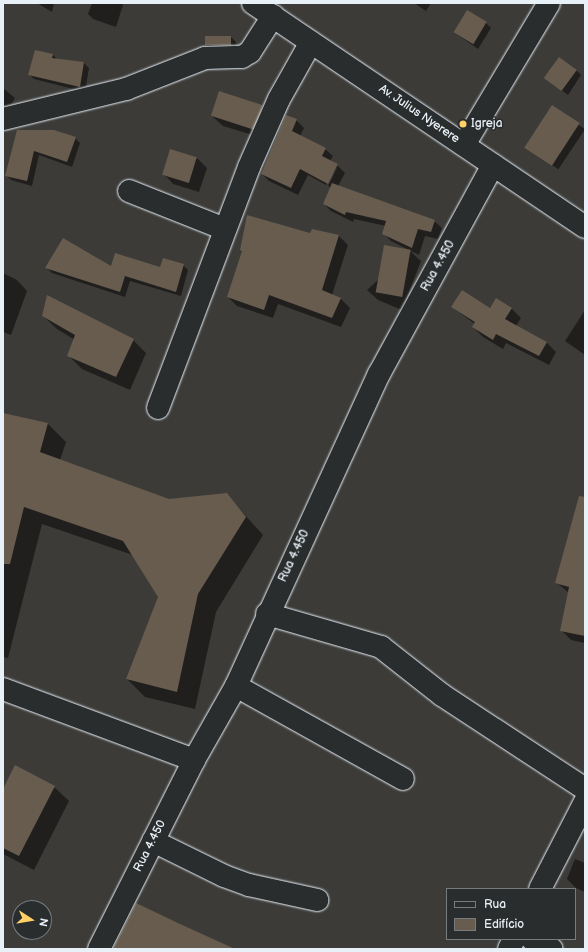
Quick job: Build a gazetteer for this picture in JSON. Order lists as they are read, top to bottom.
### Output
{
  "streets": {
    "street": ["Av. Julius Nyerere", "Rua 4.450"]
  },
  "crossings": [
    ["Av. Julius Nyerere", "Rua 4.450"]
  ],
  "places": ["Igreja"],
  "legend": ["Rua", "Edifício"],
  "north": "right"
}
